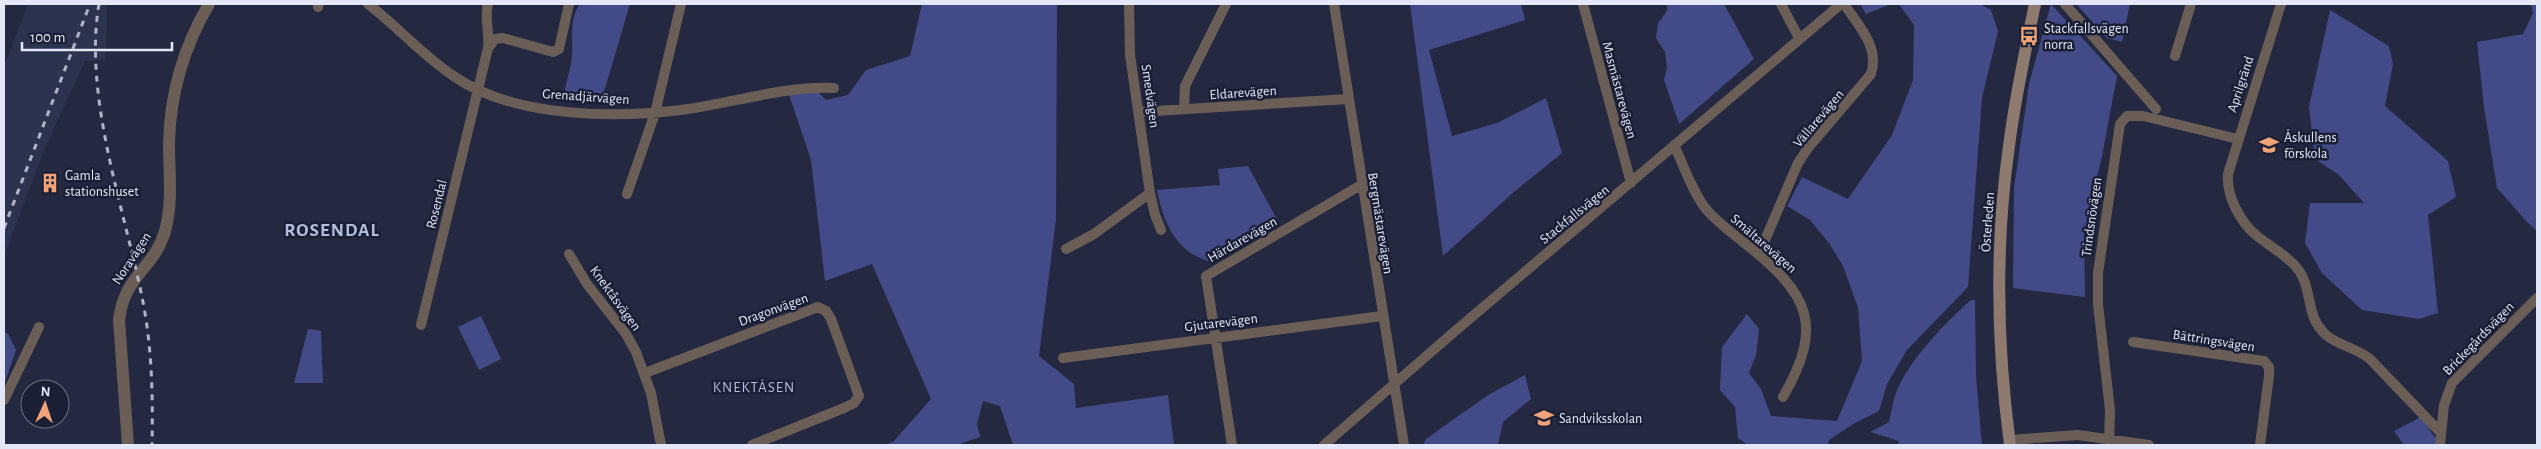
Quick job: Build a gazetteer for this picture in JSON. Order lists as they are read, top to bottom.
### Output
{
  "streets": {
    "main road": ["Österleden"],
    "street": [
      "Aprilgränd",
      "Masmästarevägen",
      "Eldarevägen",
      "Grenadjärvägen",
      "Smedvägen",
      "Vällarevägen",
      "Rosendal",
      "Stackfallsvägen",
      "Trindsnövägen",
      "Bergmästarevägen",
      "Härdarevägen",
      "Smältarevägen",
      "Noravägen",
      "Knektåsvägen",
      "Dragonvägen",
      "Gjutarevägen",
      "Brickegårdsvägen",
      "Bättringsvägen"
    ]
  },
  "crossings": [
    ["Aprilgränd", "Trindsnövägen"],
    ["Aprilgränd", "Brickegårdsvägen"],
    ["Masmästarevägen", "Stackfallsvägen"],
    ["Eldarevägen", "Smedvägen"],
    ["Eldarevägen", "Bergmästarevägen"],
    ["Grenadjärvägen", "Rosendal"],
    ["Vällarevägen", "Stackfallsvägen"],
    ["Vällarevägen", "Smältarevägen"],
    ["Stackfallsvägen", "Bergmästarevägen"],
    ["Stackfallsvägen", "Smältarevägen"],
    ["Bergmästarevägen", "Härdarevägen"],
    ["Bergmästarevägen", "Gjutarevägen"],
    ["Härdarevägen", "Gjutarevägen"],
    ["Knektåsvägen", "Dragonvägen"]
  ],
  "districts": ["ROSENDAL", "KNEKTÅSEN"],
  "places": {
    "bus stop": ["Stackfallsvägen norra"],
    "school or university": ["Åskullens förskola", "Sandviksskolan"],
    "building": ["Gamla stationshuset"]
  },
  "scale_bar": "100 m",
  "north": "top"
}
